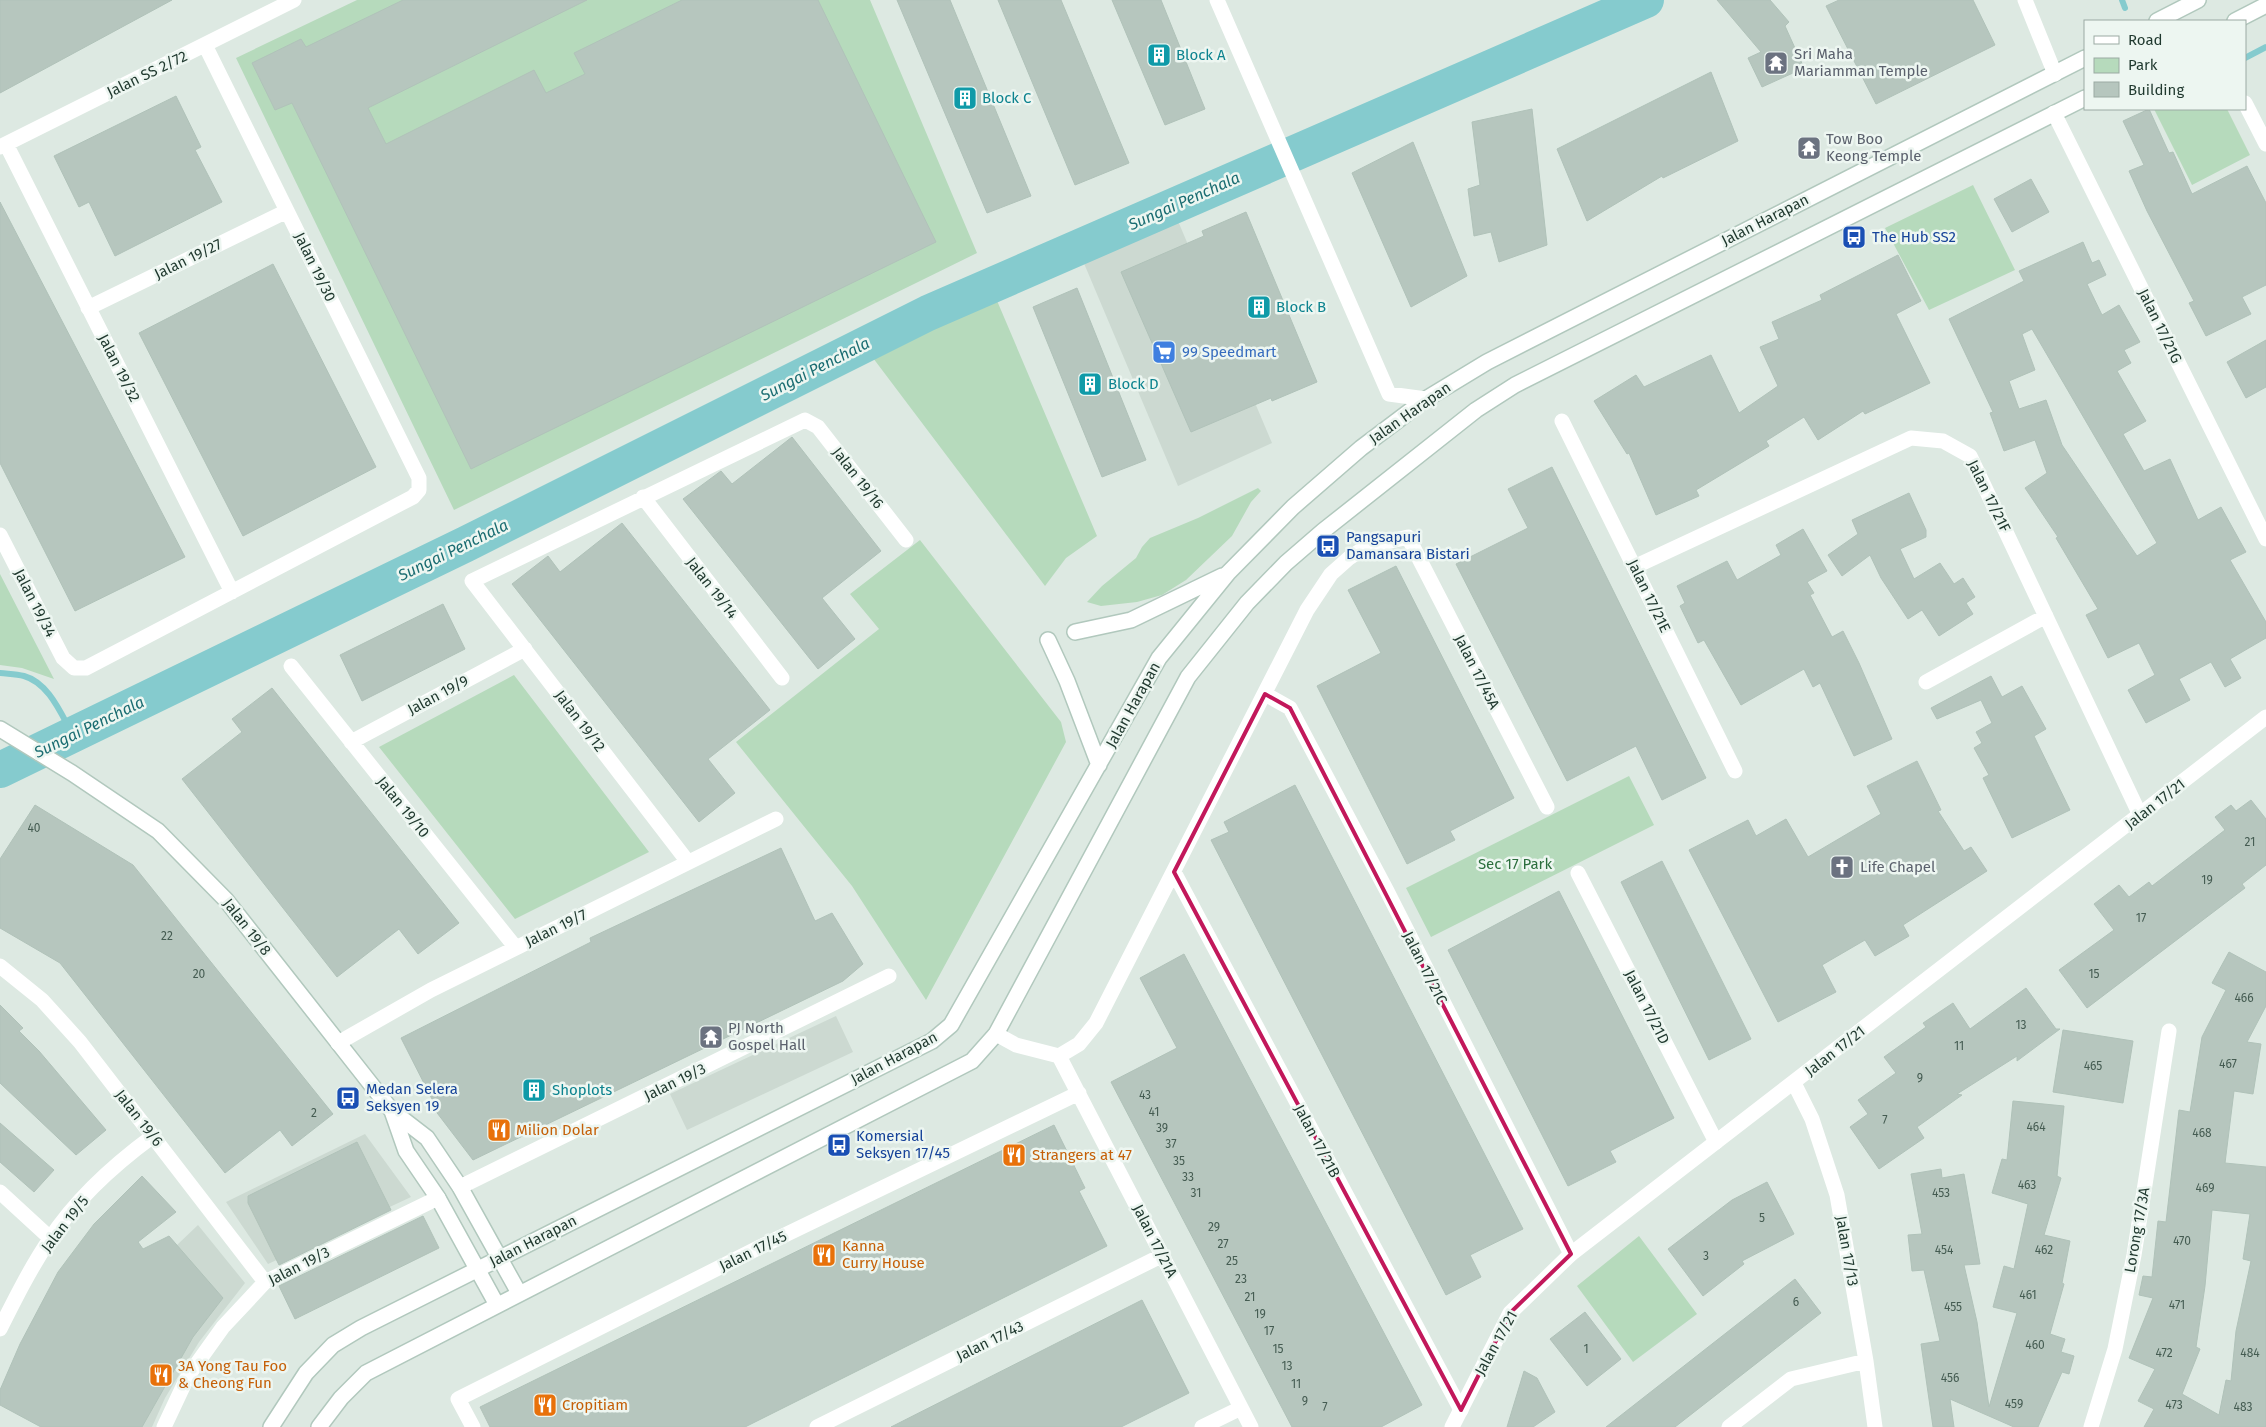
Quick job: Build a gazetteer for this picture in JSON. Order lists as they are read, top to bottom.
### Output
{
  "streets": {
    "street": [
      "Jalan SS 2/72",
      "Jalan Harapan",
      "Jalan 19/27",
      "Jalan 19/30",
      "Jalan 17/21G",
      "Jalan 19/32",
      "Jalan 19/16",
      "Jalan 17/21F",
      "Jalan 19/14",
      "Jalan 17/21E",
      "Jalan 19/34",
      "Jalan 17/45A",
      "Jalan 19/9",
      "Jalan 19/12",
      "Jalan 17/21",
      "Jalan 19/10",
      "Jalan 19/8",
      "Jalan 19/7",
      "Jalan 17/21C",
      "Jalan 17/21D",
      "Jalan 19/3",
      "Jalan 19/6",
      "Jalan 17/21B",
      "Jalan 19/5",
      "Lorong 17/3A",
      "Jalan 17/21A",
      "Jalan 17/45",
      "Jalan 17/13",
      "Jalan 17/43"
    ]
  },
  "crossings": [
    ["Jalan SS 2/72", "Jalan 19/30"],
    ["Jalan SS 2/72", "Jalan 19/32"],
    ["Jalan Harapan", "Jalan 19/8"],
    ["Jalan 19/27", "Jalan 19/30"],
    ["Jalan 19/27", "Jalan 19/32"],
    ["Jalan 19/30", "Jalan 19/32"],
    ["Jalan 19/30", "Jalan 19/34"],
    ["Jalan 19/32", "Jalan 19/34"],
    ["Jalan 19/16", "Jalan 19/14"],
    ["Jalan 19/16", "Jalan 19/12"],
    ["Jalan 17/21F", "Jalan 17/21E"],
    ["Jalan 17/21F", "Jalan 17/21"],
    ["Jalan 19/14", "Jalan 19/12"],
    ["Jalan 17/45A", "Jalan 17/21C"],
    ["Jalan 19/9", "Jalan 19/12"],
    ["Jalan 19/9", "Jalan 19/10"],
    ["Jalan 19/12", "Jalan 19/7"],
    ["Jalan 17/21", "Jalan 17/21C"],
    ["Jalan 17/21", "Jalan 17/21D"],
    ["Jalan 17/21", "Jalan 17/21B"],
    ["Jalan 17/21", "Jalan 17/13"],
    ["Jalan 19/10", "Jalan 19/7"],
    ["Jalan 19/8", "Jalan 19/7"],
    ["Jalan 19/8", "Jalan 19/3"],
    ["Jalan 19/3", "Jalan 19/6"],
    ["Jalan 19/6", "Jalan 19/5"],
    ["Jalan 17/21A", "Jalan 17/45"],
    ["Jalan 17/21A", "Jalan 17/43"]
  ],
  "water": ["Sungai Penchala"],
  "parks": ["Sec 17 Park"],
  "places": {
    "building": [
      "Block A",
      "Block C",
      "Block B",
      "Block D",
      "Shoplots"
    ],
    "temple": ["Sri Maha Mariamman Temple", "Tow Boo Keong Temple", "PJ North Gospel Hall"],
    "bus stop": [
      "The Hub SS2",
      "Pangsapuri Damansara Bistari",
      "Medan Selera Seksyen 19",
      "Komersial Seksyen 17/45"
    ],
    "supermarket": ["99 Speedmart"],
    "church": ["Life Chapel"],
    "restaurant": [
      "Milion Dolar",
      "Strangers at 47",
      "Kanna Curry House",
      "3A Yong Tau Foo & Cheong Fun",
      "Cropitiam"
    ]
  },
  "house_numbers": [
    "40",
    "21",
    "19",
    "17",
    "22",
    "20",
    "15",
    "466",
    "13",
    "11",
    "467",
    "465",
    "9",
    "43",
    "41",
    "2",
    "7",
    "464",
    "39",
    "468",
    "37",
    "35",
    "33",
    "463",
    "469",
    "31",
    "453",
    "5",
    "29",
    "470",
    "27",
    "454",
    "462",
    "3",
    "25",
    "23",
    "461",
    "21",
    "6",
    "471",
    "455",
    "19",
    "17",
    "460",
    "15",
    "1",
    "472",
    "484",
    "13",
    "456",
    "11",
    "9",
    "459",
    "473",
    "7",
    "483"
  ],
  "legend": ["Road", "Park", "Building"]
}
